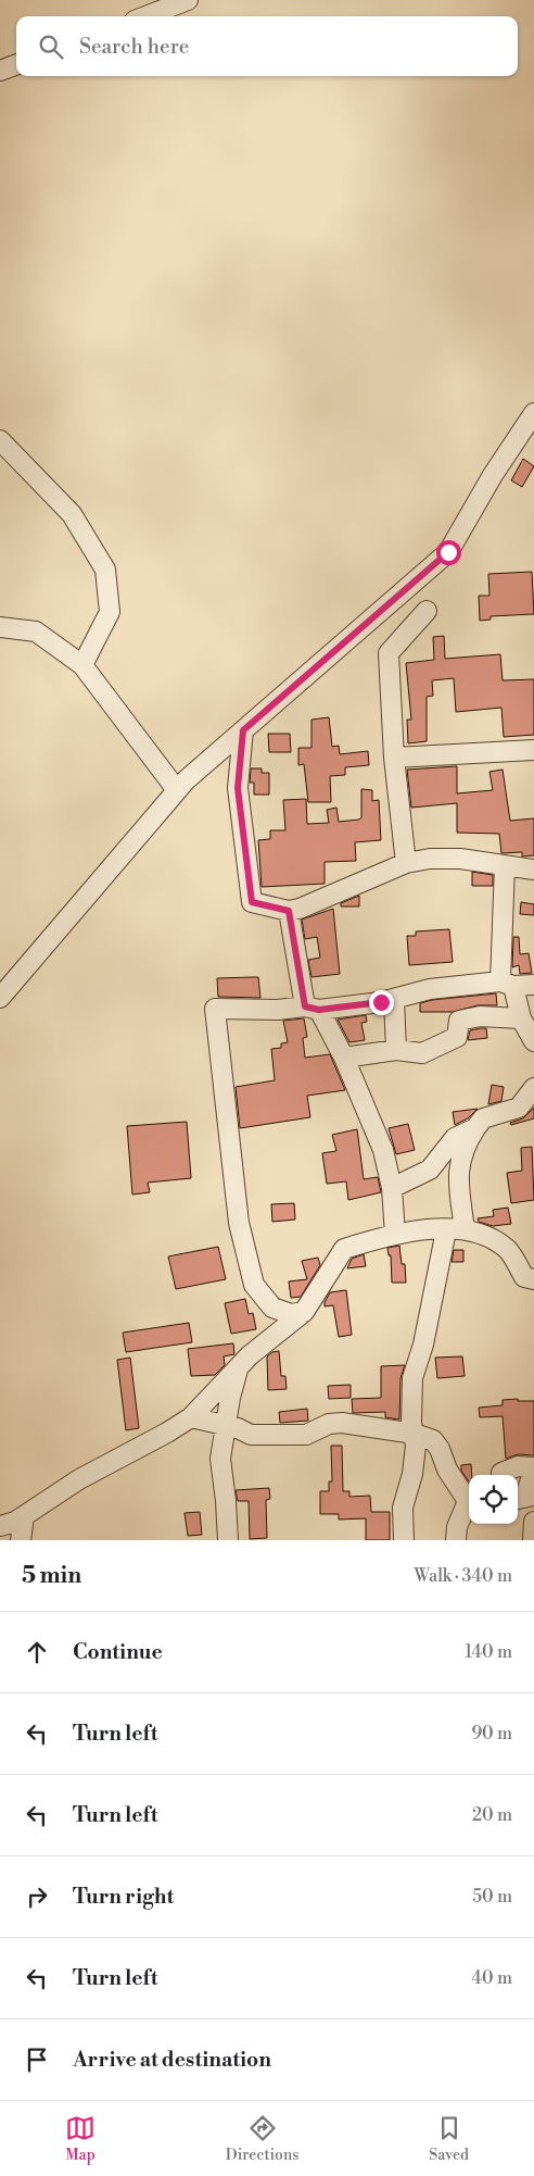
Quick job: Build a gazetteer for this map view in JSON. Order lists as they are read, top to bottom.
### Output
{
  "page": {
    "search": "Search here",
    "heading": ["5 min", "Walk · 340 m"],
    "list": [
      ["Continue", "140 m"],
      ["Turn left", "90 m"],
      ["Turn left", "20 m"],
      ["Turn right", "50 m"],
      ["Turn left", "40 m"],
      "Arrive at destination"
    ],
    "nav": ["Map", "Directions", "Saved"]
  }
}
